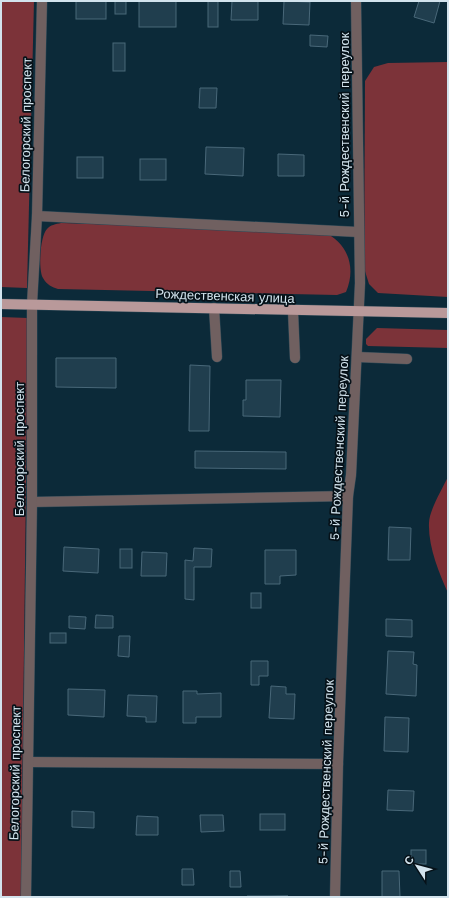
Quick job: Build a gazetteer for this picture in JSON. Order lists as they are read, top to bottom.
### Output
{
  "streets": {
    "main road": ["Рождественская улица"],
    "street": ["Белогорский проспект", "5-й Рождественский переулок"]
  },
  "crossings": [
    ["Белогорский проспект", "Рождественская улица"],
    ["5-й Рождественский переулок", "Рождественская улица"]
  ],
  "north": "top left"
}
